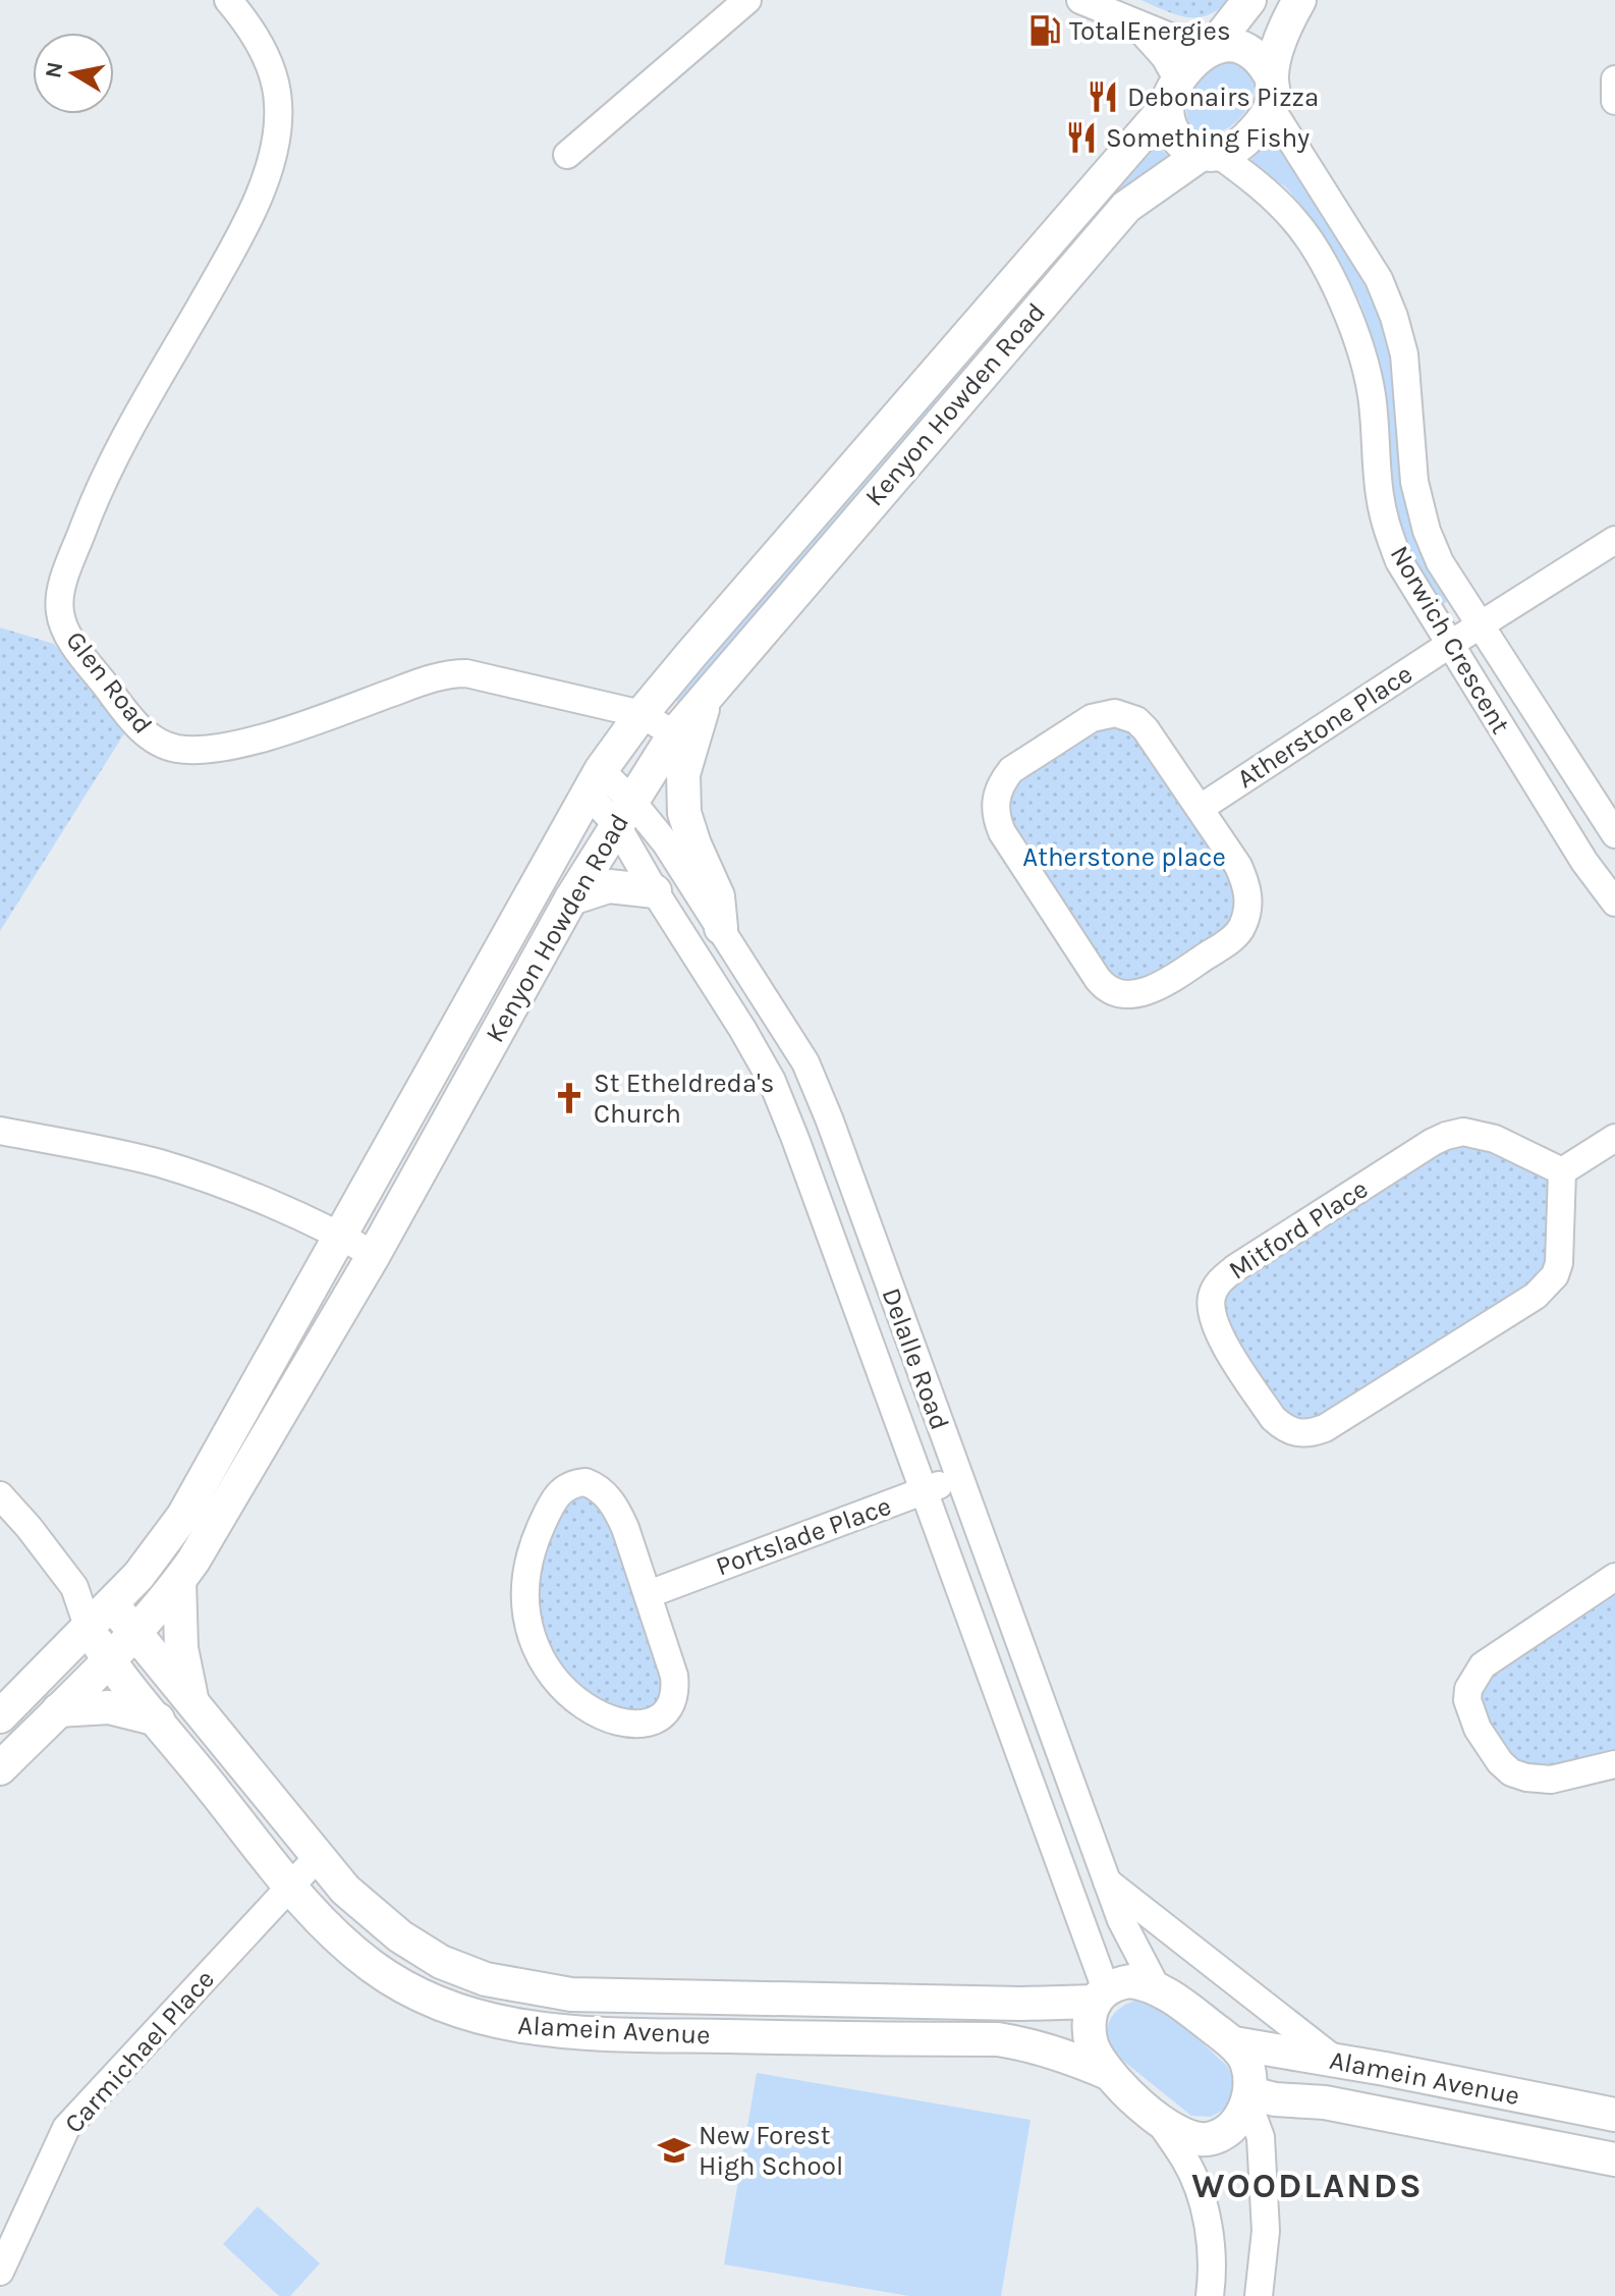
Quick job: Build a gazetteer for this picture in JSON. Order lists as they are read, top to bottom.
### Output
{
  "streets": {
    "street": [
      "Kenyon Howden Road",
      "Norwich Crescent",
      "Glen Road",
      "Atherstone Place",
      "Mitford Place",
      "Delalle Road",
      "Portslade Place",
      "Alamein Avenue",
      "Carmichael Place"
    ]
  },
  "crossings": [
    ["Kenyon Howden Road", "Norwich Crescent"],
    ["Kenyon Howden Road", "Glen Road"],
    ["Kenyon Howden Road", "Delalle Road"],
    ["Kenyon Howden Road", "Alamein Avenue"],
    ["Norwich Crescent", "Atherstone Place"],
    ["Delalle Road", "Portslade Place"],
    ["Delalle Road", "Alamein Avenue"],
    ["Alamein Avenue", "Carmichael Place"]
  ],
  "districts": ["WOODLANDS"],
  "parks": ["Atherstone place"],
  "places": {
    "fuel station": ["TotalEnergies"],
    "restaurant": ["Debonairs Pizza", "Something Fishy"],
    "church": ["St Etheldreda's Church"],
    "school or university": ["New Forest High School"]
  },
  "north": "left"
}
